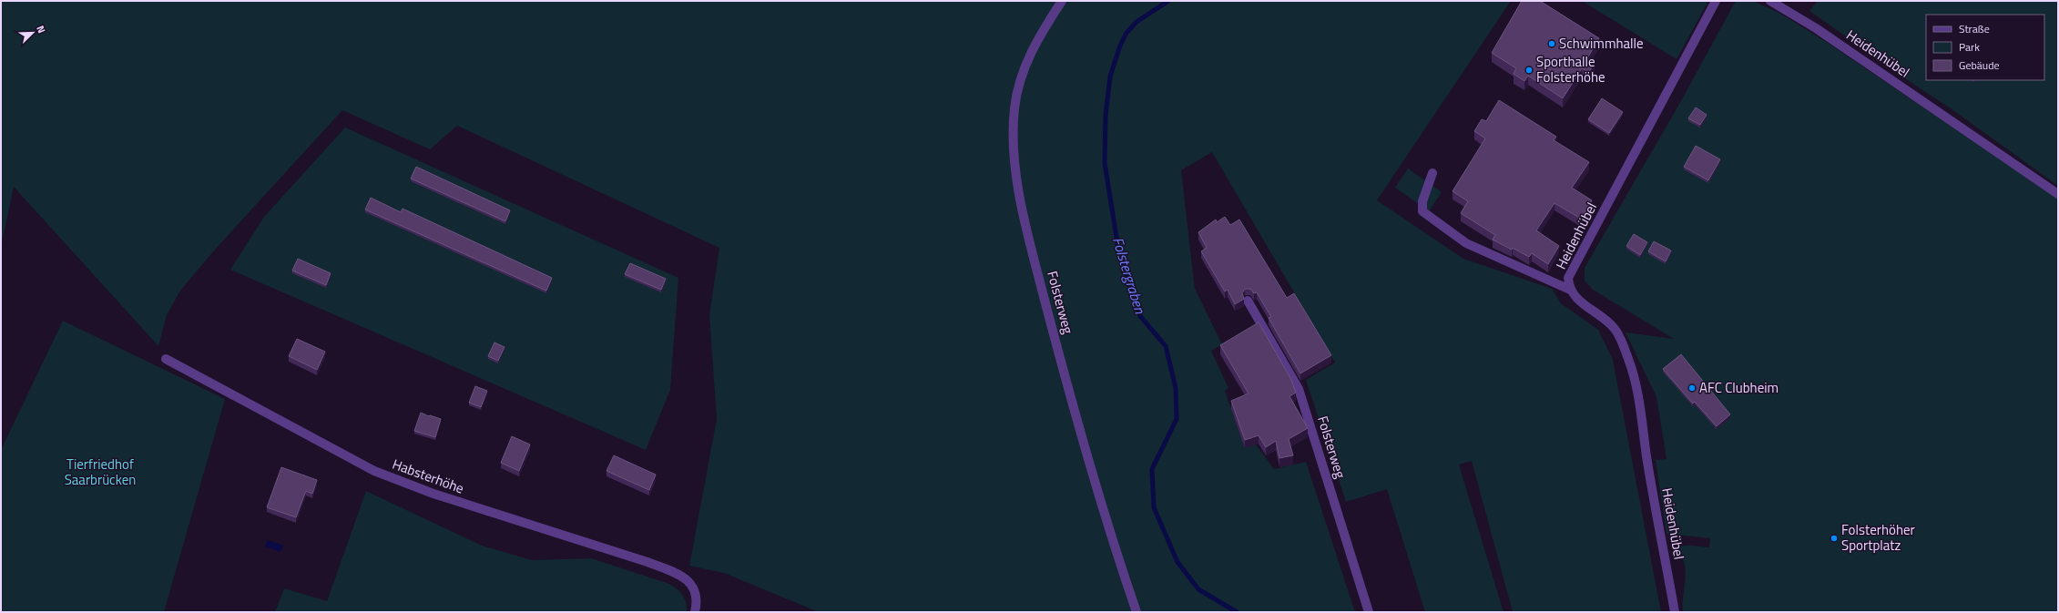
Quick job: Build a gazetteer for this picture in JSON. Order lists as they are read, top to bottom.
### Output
{
  "streets": {
    "street": ["Heidenhübel", "Folsterweg", "Habsterhöhe"]
  },
  "water": ["Folstergraben"],
  "parks": ["Tierfriedhof Saarbrücken"],
  "places": [
    "Schwimmhalle",
    "Sporthalle Folsterhöhe",
    "AFC Clubheim",
    "Folsterhöher Sportplatz"
  ],
  "legend": ["Straße", "Park", "Gebäude"],
  "north": "top right"
}
